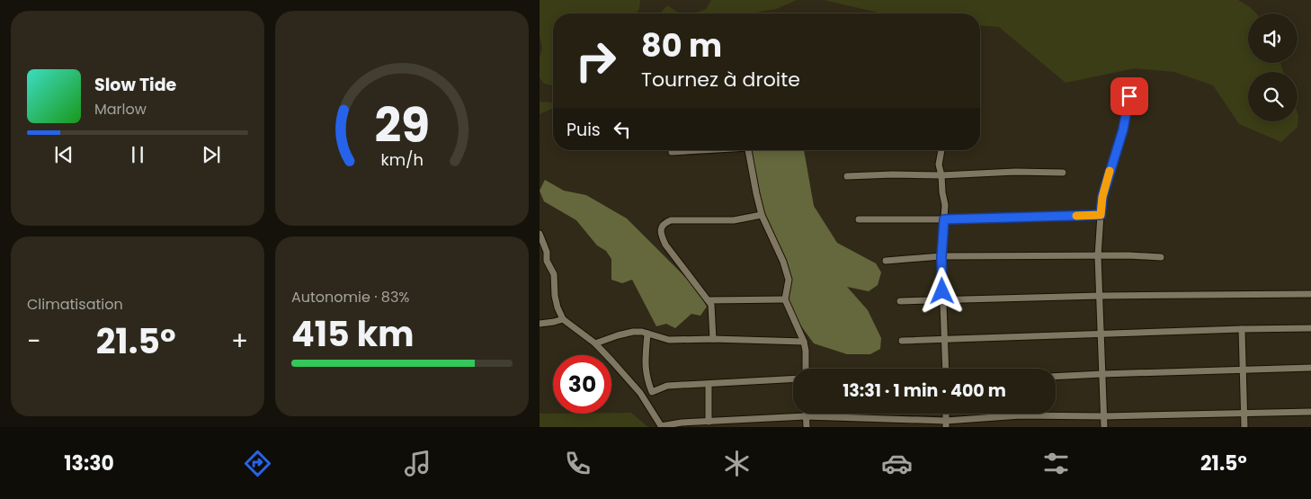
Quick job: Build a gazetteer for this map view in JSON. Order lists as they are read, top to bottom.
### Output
{
  "page": {
    "turn": ["80 m", "Tournez à droite"],
    "song": ["Slow Tide", "Marlow"],
    "then": "Puis",
    "tile": [
      "Climatisation",
      ["Autonomie · 83%", "415 km"]
    ],
    "heat": ["−", "21.5°", "+"],
    "limit": "30",
    "trip": "13:31 · 1 min · 400 m",
    "tabs": ["13:30", "21.5°"],
    "gauge": ["29", "km/h"]
  }
}
